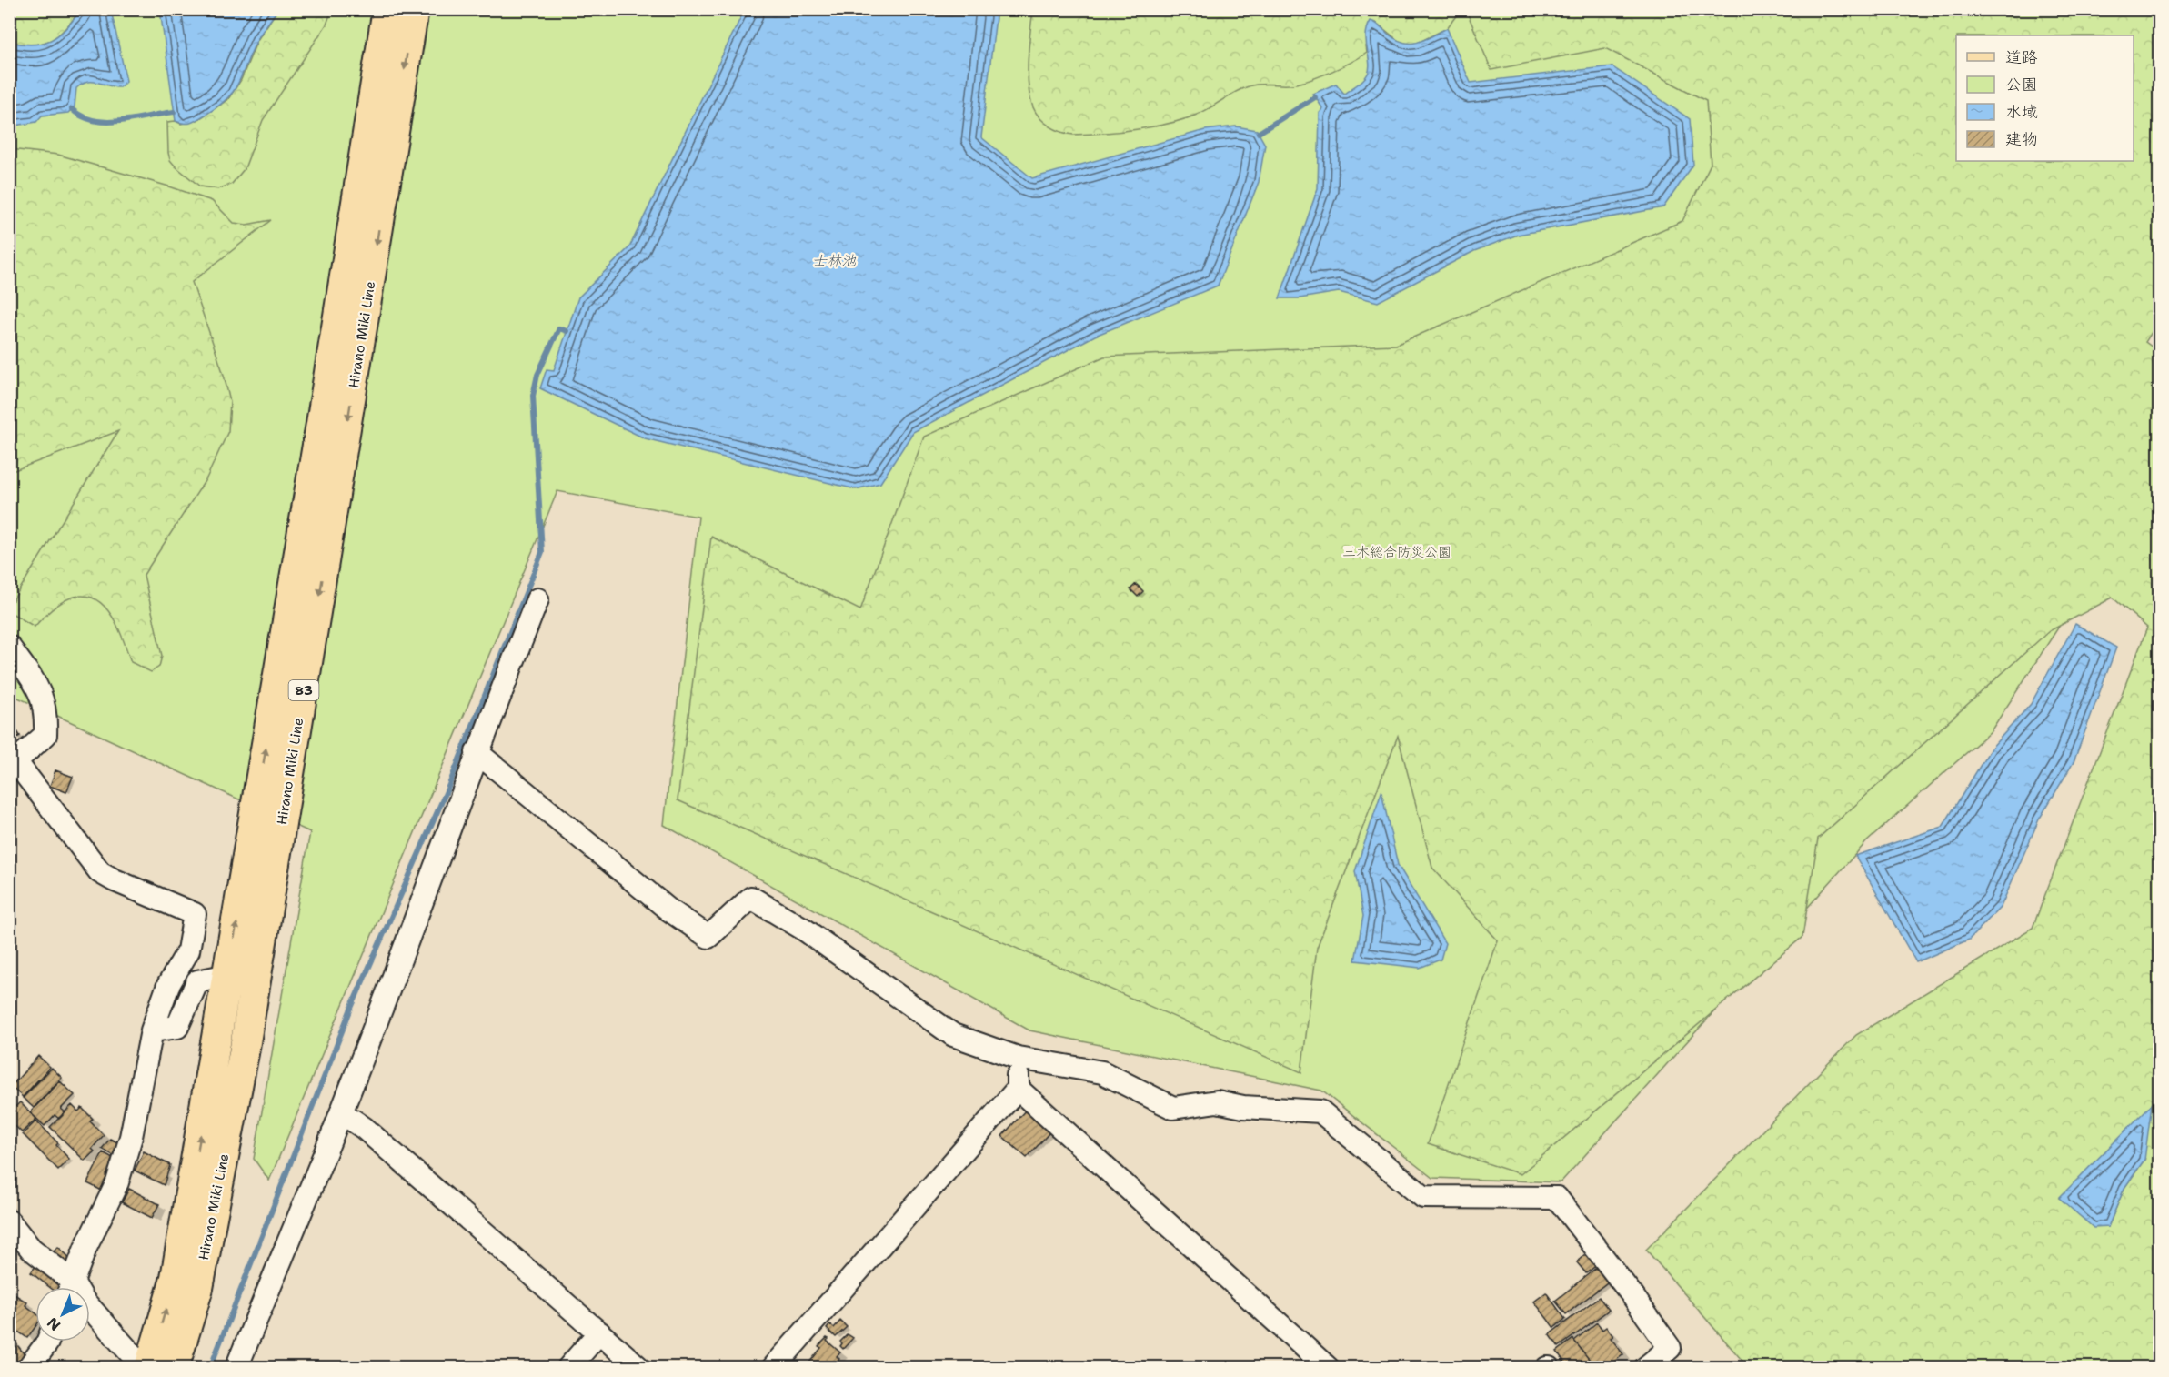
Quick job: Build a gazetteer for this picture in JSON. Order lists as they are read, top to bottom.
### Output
{
  "streets": {
    "main road": ["Hirano Miki Line", "83"]
  },
  "water": ["士林池"],
  "parks": ["三木総合防災公園"],
  "legend": [
    "道路",
    "公園",
    "水域",
    "建物"
  ],
  "north": "bottom left"
}
